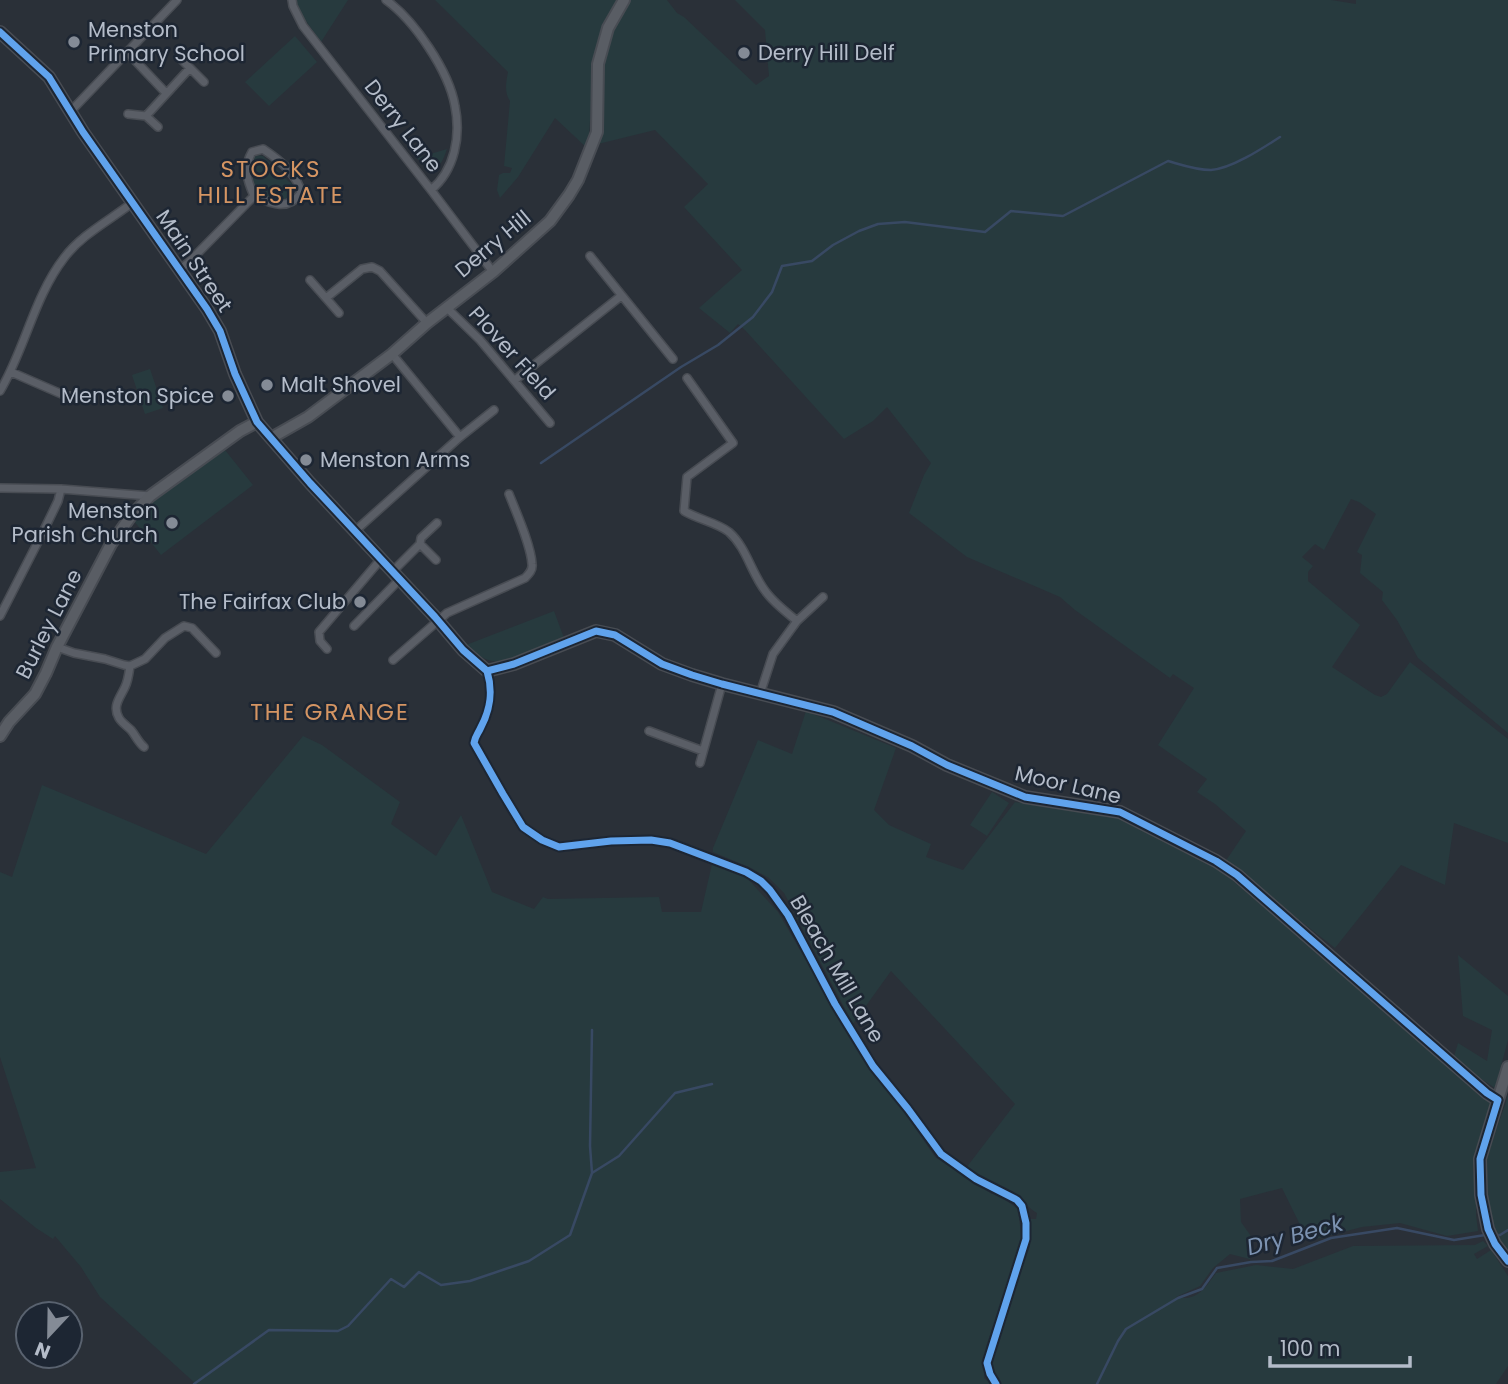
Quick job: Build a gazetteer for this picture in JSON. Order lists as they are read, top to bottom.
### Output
{
  "streets": {
    "street": [
      "Derry Lane",
      "Derry Hill",
      "Main Street",
      "Plover Field",
      "Burley Lane",
      "Moor Lane",
      "Bleach Mill Lane"
    ]
  },
  "crossings": [
    ["Derry Lane", "Derry Hill"],
    ["Derry Hill", "Main Street"],
    ["Derry Hill", "Plover Field"],
    ["Main Street", "Burley Lane"],
    ["Main Street", "Moor Lane"],
    ["Main Street", "Bleach Mill Lane"],
    ["Moor Lane", "Bleach Mill Lane"]
  ],
  "districts": ["STOCKS HILL ESTATE", "THE GRANGE"],
  "water": ["Dry Beck"],
  "places": [
    "Menston Primary School",
    "Derry Hill Delf",
    "Malt Shovel",
    "Menston Spice",
    "Menston Arms",
    "Menston Parish Church",
    "The Fairfax Club"
  ],
  "scale_bar": "100 m",
  "north": "bottom"
}
